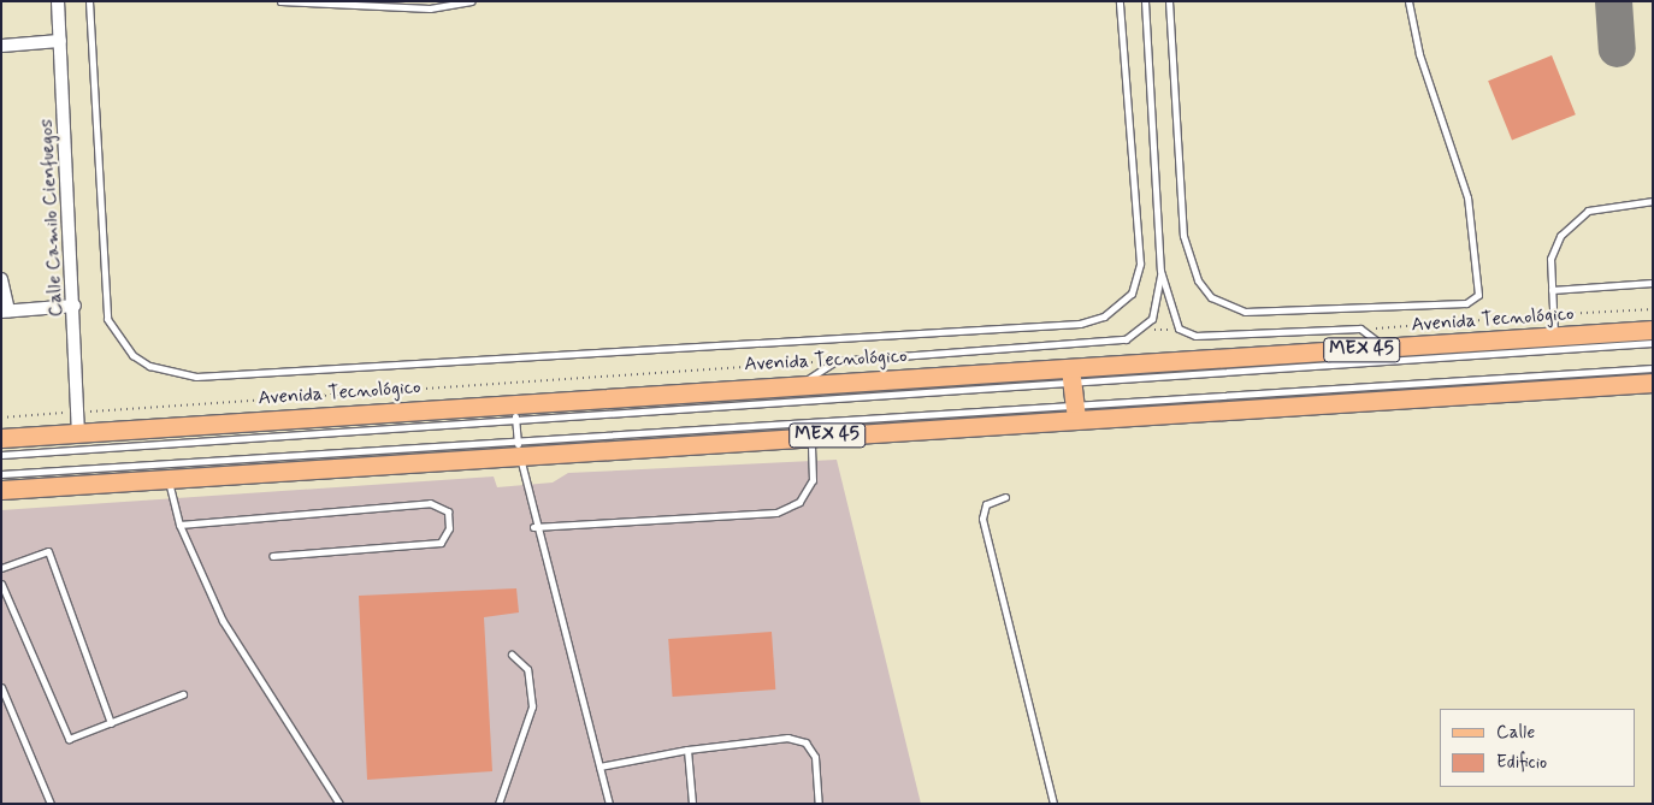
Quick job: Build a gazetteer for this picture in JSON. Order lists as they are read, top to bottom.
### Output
{
  "streets": {
    "main road": ["Avenida Tecnológico", "MEX 45"],
    "street": ["Calle Camilo Cienfuegos"]
  },
  "crossings": [
    ["Calle Camilo Cienfuegos", "Avenida Tecnológico"]
  ],
  "legend": ["Calle", "Edificio"]
}
